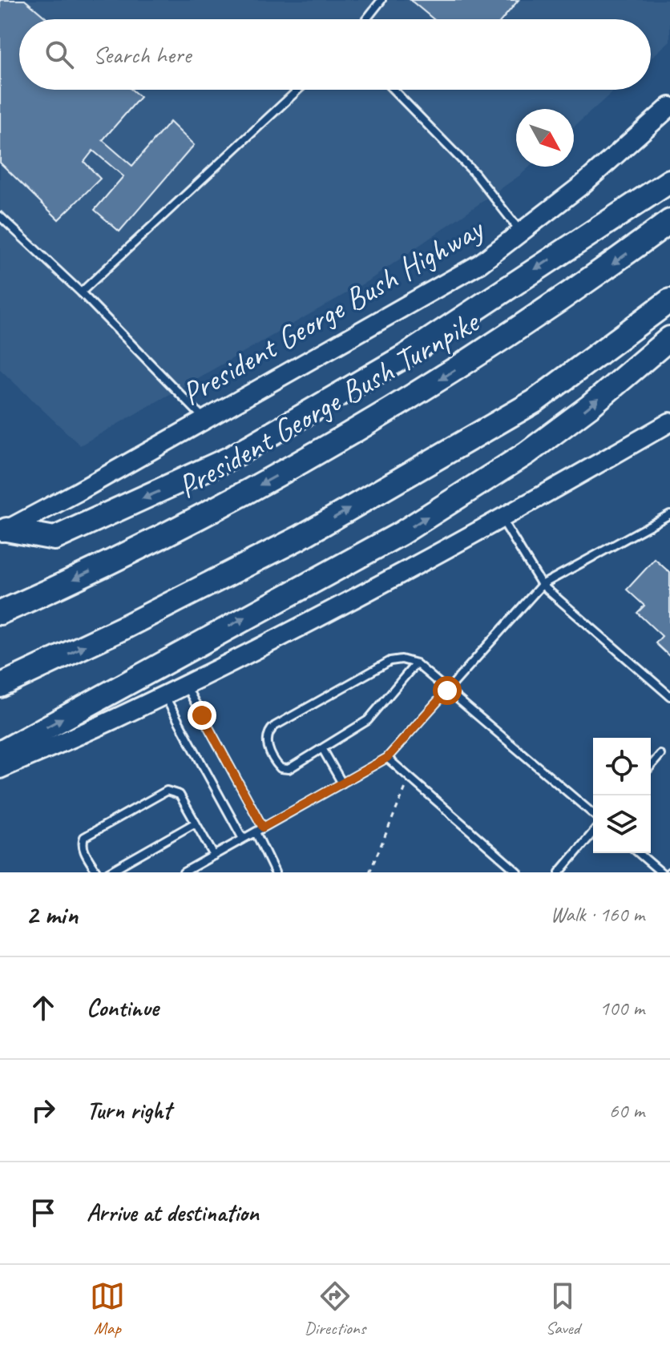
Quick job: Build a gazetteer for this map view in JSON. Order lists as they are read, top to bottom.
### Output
{
  "streets": {
    "highway": ["President George Bush Turnpike"],
    "main road": ["President George Bush Highway"]
  },
  "north": "bottom right",
  "page": {
    "search": "Search here",
    "heading": ["2 min", "Walk · 160 m"],
    "list": [
      ["Continue", "100 m"],
      ["Turn right", "60 m"],
      "Arrive at destination"
    ],
    "nav": ["Map", "Directions", "Saved"]
  }
}
